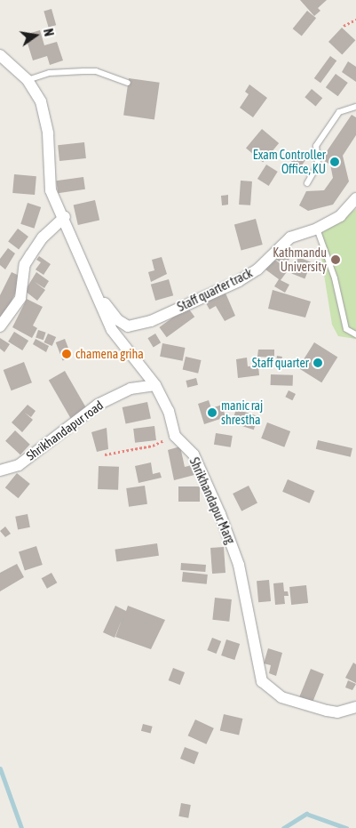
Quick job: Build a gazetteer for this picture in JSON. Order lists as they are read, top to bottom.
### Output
{
  "streets": {
    "street": ["Staff quarter track", "Shrikhandapur road", "Shrikhandapur Marg"]
  },
  "places": [
    "Exam Controller Office, KU",
    "Kathmandu University",
    "chamena griha",
    "Staff quarter",
    "manic raj shrestha"
  ],
  "north": "right"
}
